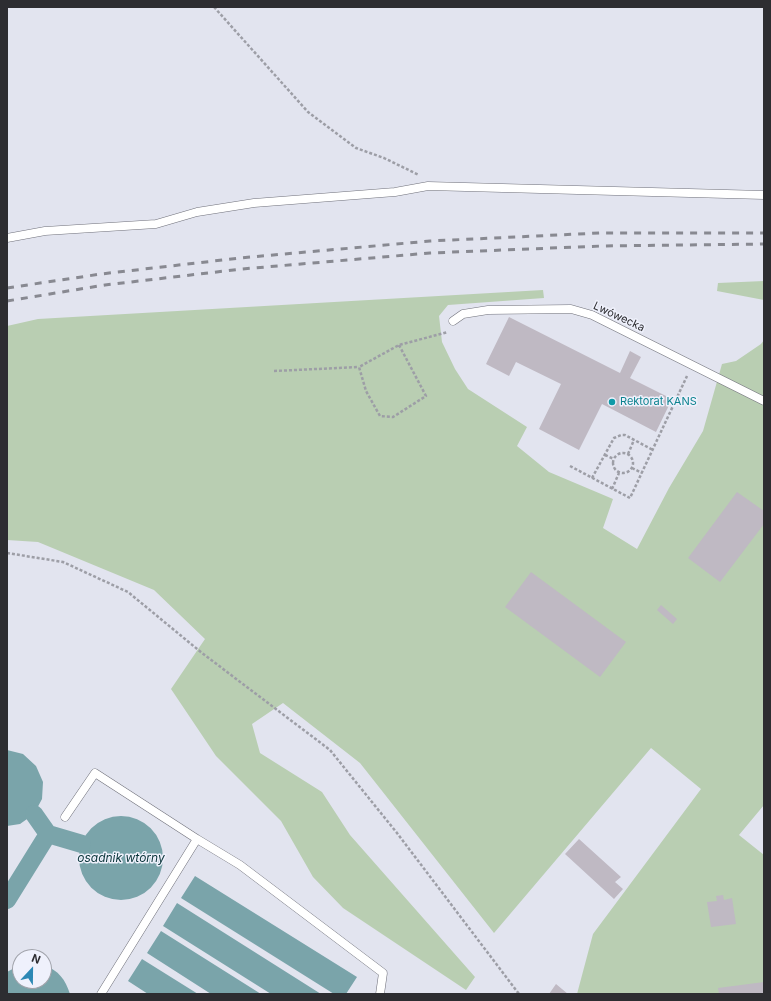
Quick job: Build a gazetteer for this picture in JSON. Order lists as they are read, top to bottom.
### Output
{
  "streets": {
    "lane": ["Lwówecka"]
  },
  "water": ["osadnik wtórny"],
  "places": ["Rektorat KANS"],
  "north": "top"
}
